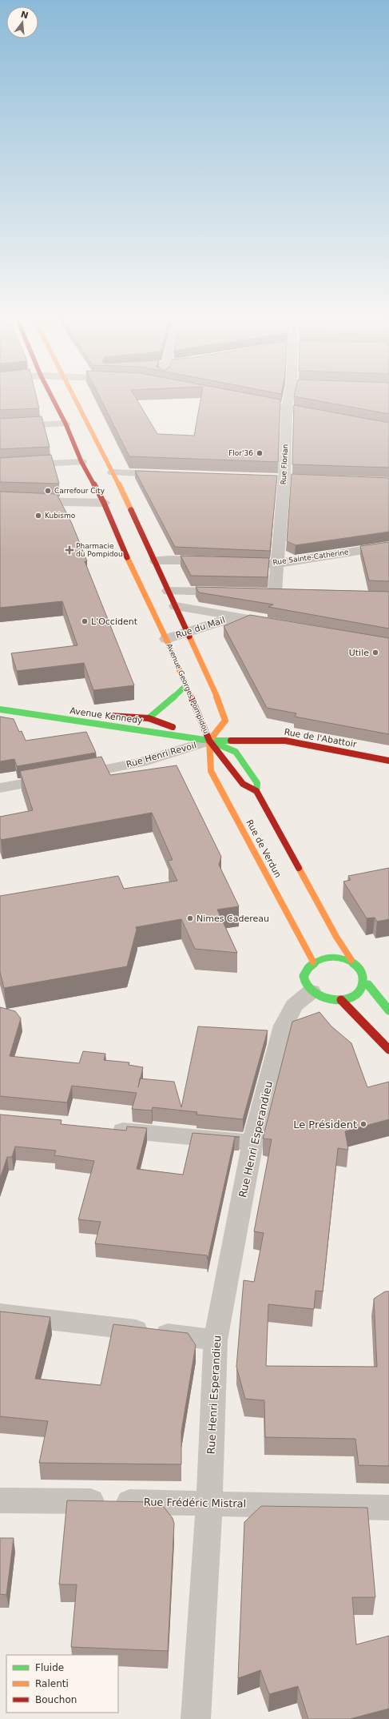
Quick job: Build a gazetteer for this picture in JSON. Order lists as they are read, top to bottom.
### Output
{
  "streets": {
    "main road": [
      "Avenue Georges Pompidou",
      "Avenue Kennedy",
      "Rue de l'Abattoir",
      "Rue de Verdun"
    ],
    "street": [
      "Rue Florian",
      "Rue Sainte-Catherine",
      "Rue du Mail",
      "Rue Henri Revoil",
      "Rue Henri Esperandieu",
      "Rue Frédéric Mistral"
    ]
  },
  "crossings": [
    ["Rue Florian", "Rue Sainte-Catherine"],
    ["Rue du Mail", "Avenue Georges Pompidou"],
    ["Avenue Georges Pompidou", "Avenue Kennedy"],
    ["Avenue Georges Pompidou", "Rue de l'Abattoir"],
    ["Avenue Georges Pompidou", "Rue Henri Revoil"],
    ["Avenue Georges Pompidou", "Rue de Verdun"],
    ["Avenue Kennedy", "Rue de l'Abattoir"],
    ["Avenue Kennedy", "Rue Henri Revoil"],
    ["Avenue Kennedy", "Rue de Verdun"],
    ["Rue de l'Abattoir", "Rue Henri Revoil"],
    ["Rue de l'Abattoir", "Rue de Verdun"],
    ["Rue Henri Revoil", "Rue de Verdun"],
    ["Rue de Verdun", "Rue Henri Esperandieu"],
    ["Rue Henri Esperandieu", "Rue Frédéric Mistral"]
  ],
  "places": {
    "other": [
      "Flor'36",
      "Carrefour City",
      "Kubismo",
      "L'Occident",
      "Utile",
      "Nimes Cadereau",
      "Le Président"
    ],
    "health": ["Pharmacie du Pompidou"]
  },
  "legend": ["Fluide", "Ralenti", "Bouchon"],
  "north": "top"
}
